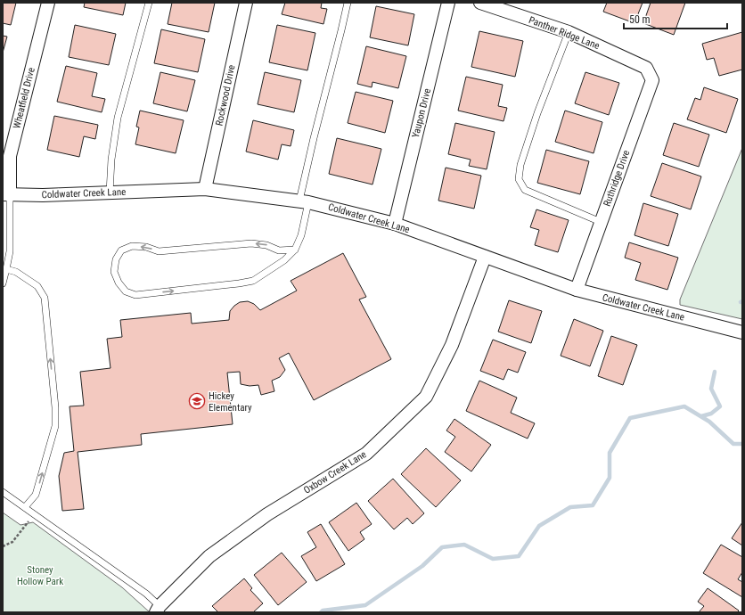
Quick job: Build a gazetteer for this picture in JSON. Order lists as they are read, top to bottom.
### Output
{
  "streets": {
    "street": [
      "Panther Ridge Lane",
      "Rockwood Drive",
      "Wheatfield Drive",
      "Yaupon Drive",
      "Ruthridge Drive",
      "Coldwater Creek Lane",
      "Oxbow Creek Lane"
    ]
  },
  "crossings": [
    ["Panther Ridge Lane", "Ruthridge Drive"],
    ["Rockwood Drive", "Coldwater Creek Lane"],
    ["Wheatfield Drive", "Coldwater Creek Lane"],
    ["Yaupon Drive", "Coldwater Creek Lane"],
    ["Ruthridge Drive", "Coldwater Creek Lane"],
    ["Coldwater Creek Lane", "Oxbow Creek Lane"]
  ],
  "parks": ["Stoney Hollow Park"],
  "places": {
    "school or university": ["Hickey Elementary"]
  },
  "scale_bar": "50 m"
}
